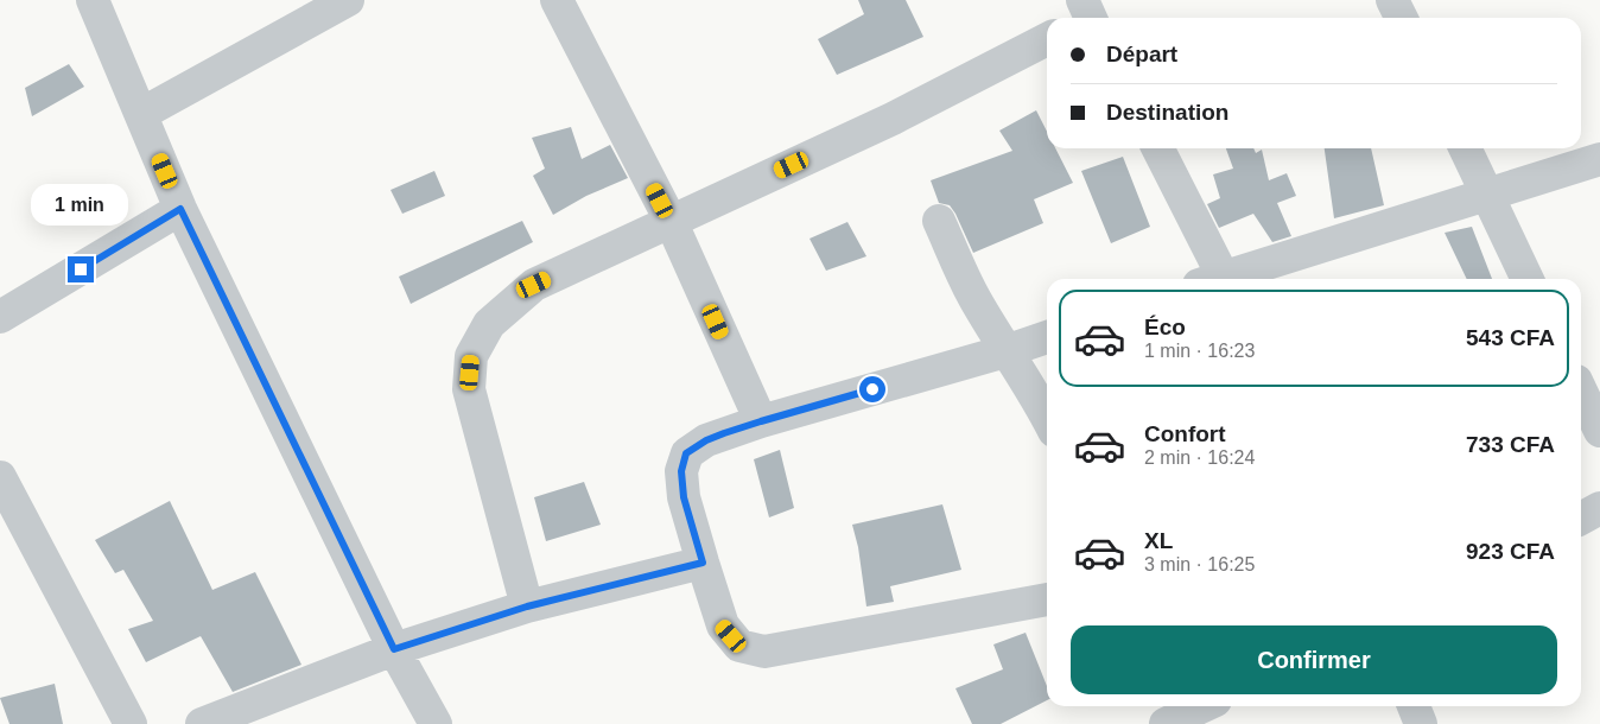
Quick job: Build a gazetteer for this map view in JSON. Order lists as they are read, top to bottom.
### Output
{
  "page": {
    "banner": ["Départ", "Destination"],
    "bubble": "1 min",
    "list": [
      {
        "name": "Éco",
        "note": "1 min · 16:23",
        "value": "543 CFA"
      },
      {
        "name": "Confort",
        "note": "2 min · 16:24",
        "value": "733 CFA"
      },
      {
        "name": "XL",
        "note": "3 min · 16:25",
        "value": "923 CFA"
      }
    ],
    "buttons": "Confirmer"
  }
}
